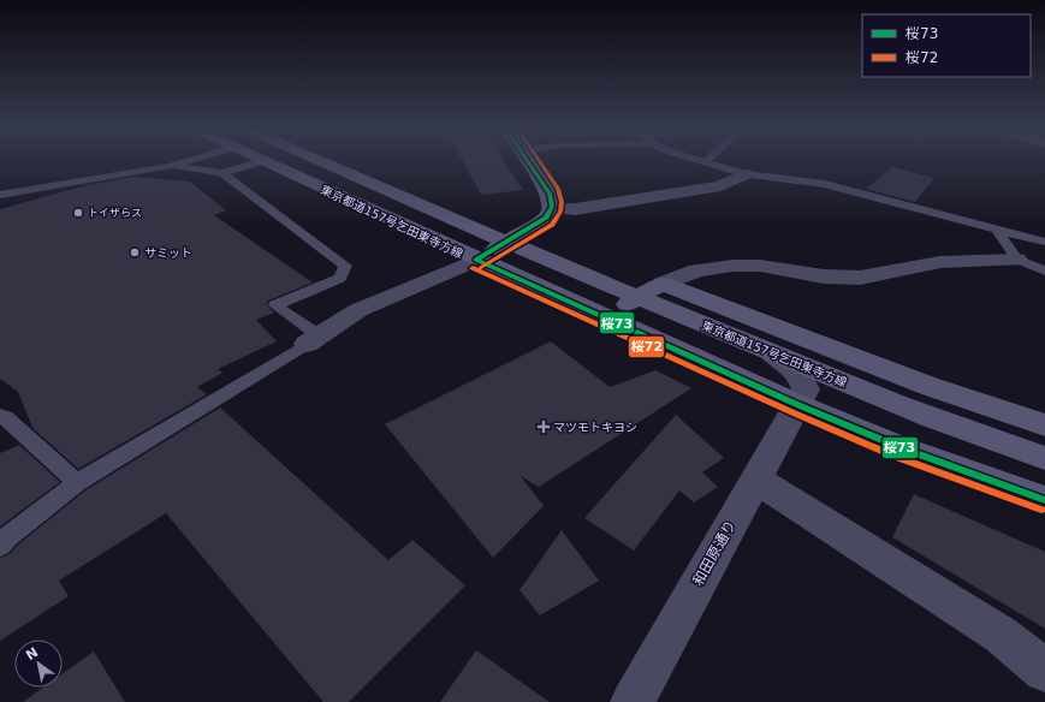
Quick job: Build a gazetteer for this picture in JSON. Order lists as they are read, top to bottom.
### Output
{
  "streets": {
    "main road": ["東京都道157号乞田東寺方線"],
    "street": ["和田原通り"]
  },
  "crossings": [
    ["東京都道157号乞田東寺方線", "和田原通り"]
  ],
  "places": {
    "other": ["トイザらス", "サミット"],
    "health": ["マツモトキヨシ"]
  },
  "lines": ["transit line 桜73", "transit line 桜72"],
  "legend": ["桜73", "桜72"],
  "north": "top left"
}
